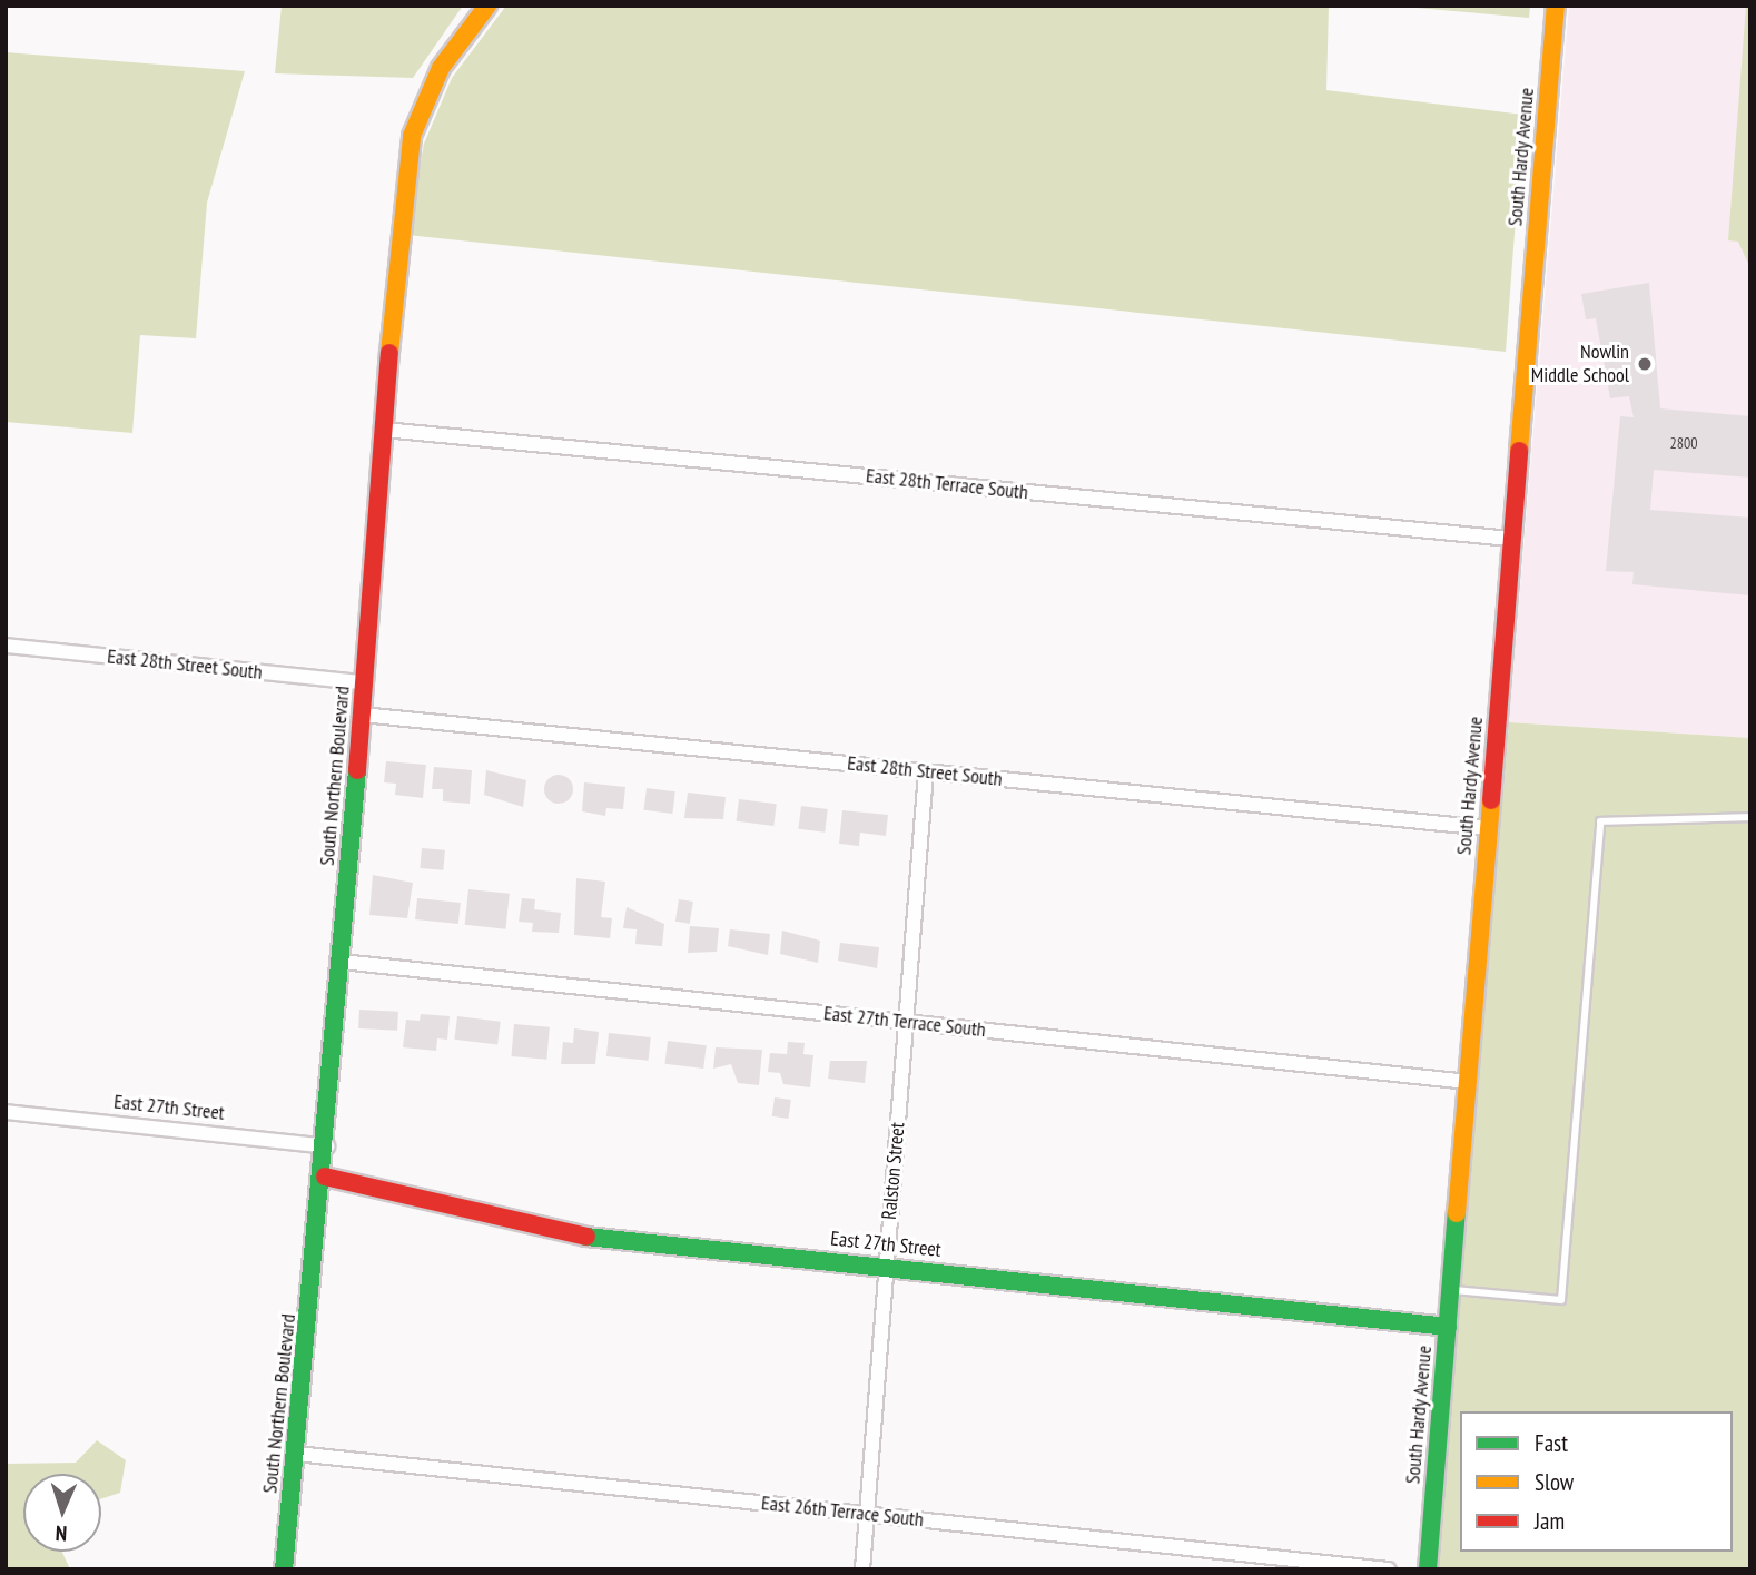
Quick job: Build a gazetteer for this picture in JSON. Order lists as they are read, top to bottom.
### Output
{
  "streets": {
    "street": [
      "South Hardy Avenue",
      "East 28th Terrace South",
      "East 28th Street South",
      "South Northern Boulevard",
      "East 27th Terrace South",
      "East 27th Street",
      "Ralston Street",
      "East 26th Terrace South"
    ]
  },
  "crossings": [
    ["South Hardy Avenue", "East 28th Terrace South"],
    ["South Hardy Avenue", "East 28th Street South"],
    ["South Hardy Avenue", "East 27th Terrace South"],
    ["South Hardy Avenue", "East 27th Street"],
    ["East 28th Terrace South", "South Northern Boulevard"],
    ["East 28th Street South", "South Northern Boulevard"],
    ["East 28th Street South", "Ralston Street"],
    ["South Northern Boulevard", "East 27th Terrace South"],
    ["South Northern Boulevard", "East 27th Street"],
    ["South Northern Boulevard", "East 26th Terrace South"],
    ["East 27th Terrace South", "Ralston Street"],
    ["East 27th Street", "Ralston Street"],
    ["Ralston Street", "East 26th Terrace South"]
  ],
  "places": ["Nowlin Middle School"],
  "house_numbers": ["2800"],
  "legend": ["Fast", "Slow", "Jam"],
  "north": "bottom"
}
